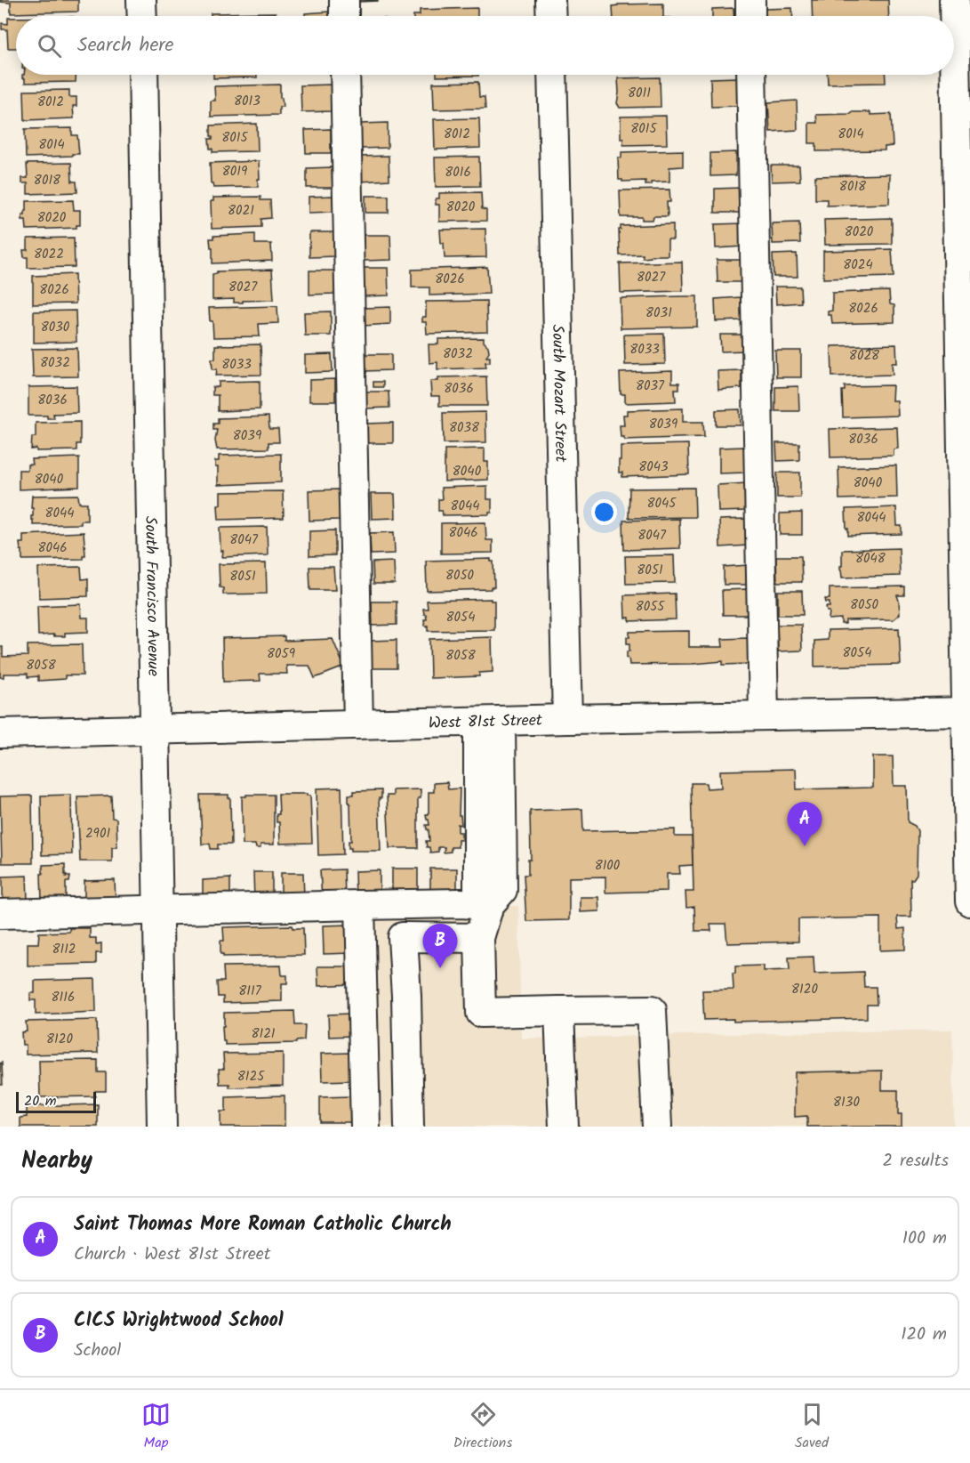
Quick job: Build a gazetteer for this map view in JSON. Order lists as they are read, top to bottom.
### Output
{
  "streets": {
    "street": ["South Mozart Street", "South Francisco Avenue", "West 81st Street"]
  },
  "crossings": [
    ["South Mozart Street", "West 81st Street"],
    ["South Francisco Avenue", "West 81st Street"]
  ],
  "house_numbers": [
    "8011",
    "8013",
    "8012",
    "8015",
    "8012",
    "8014",
    "8015",
    "8014",
    "8019",
    "8016",
    "8018",
    "8018",
    "8020",
    "8021",
    "8020",
    "8020",
    "8022",
    "8024",
    "8027",
    "8026",
    "8027",
    "8026",
    "8026",
    "8031",
    "8030",
    "8033",
    "8032",
    "8028",
    "8032",
    "8033",
    "8037",
    "8036",
    "8036",
    "8039",
    "8038",
    "8039",
    "8036",
    "8043",
    "8040",
    "8040",
    "8040",
    "8045",
    "8044",
    "8044",
    "8044",
    "8046",
    "8047",
    "8047",
    "8046",
    "8048",
    "8051",
    "8050",
    "8051",
    "8050",
    "8055",
    "8054",
    "8054",
    "8059",
    "8058",
    "8058",
    "2901",
    "8100",
    "8112",
    "8120",
    "8117",
    "8116",
    "8121",
    "8120",
    "8125",
    "8130"
  ],
  "scale_bar": "20 m",
  "page": {
    "search": "Search here",
    "pins": ["A", "B"],
    "scale": "20 m",
    "heading": ["Nearby", "2 results"],
    "list": [
      {
        "mark": "A",
        "name": "Saint Thomas More Roman Catholic Church",
        "note": "Church · West 81st Street",
        "value": "100 m"
      },
      {
        "mark": "B",
        "name": "CICS Wrightwood School",
        "note": "School",
        "value": "120 m"
      }
    ],
    "nav": ["Map", "Directions", "Saved"]
  }
}
